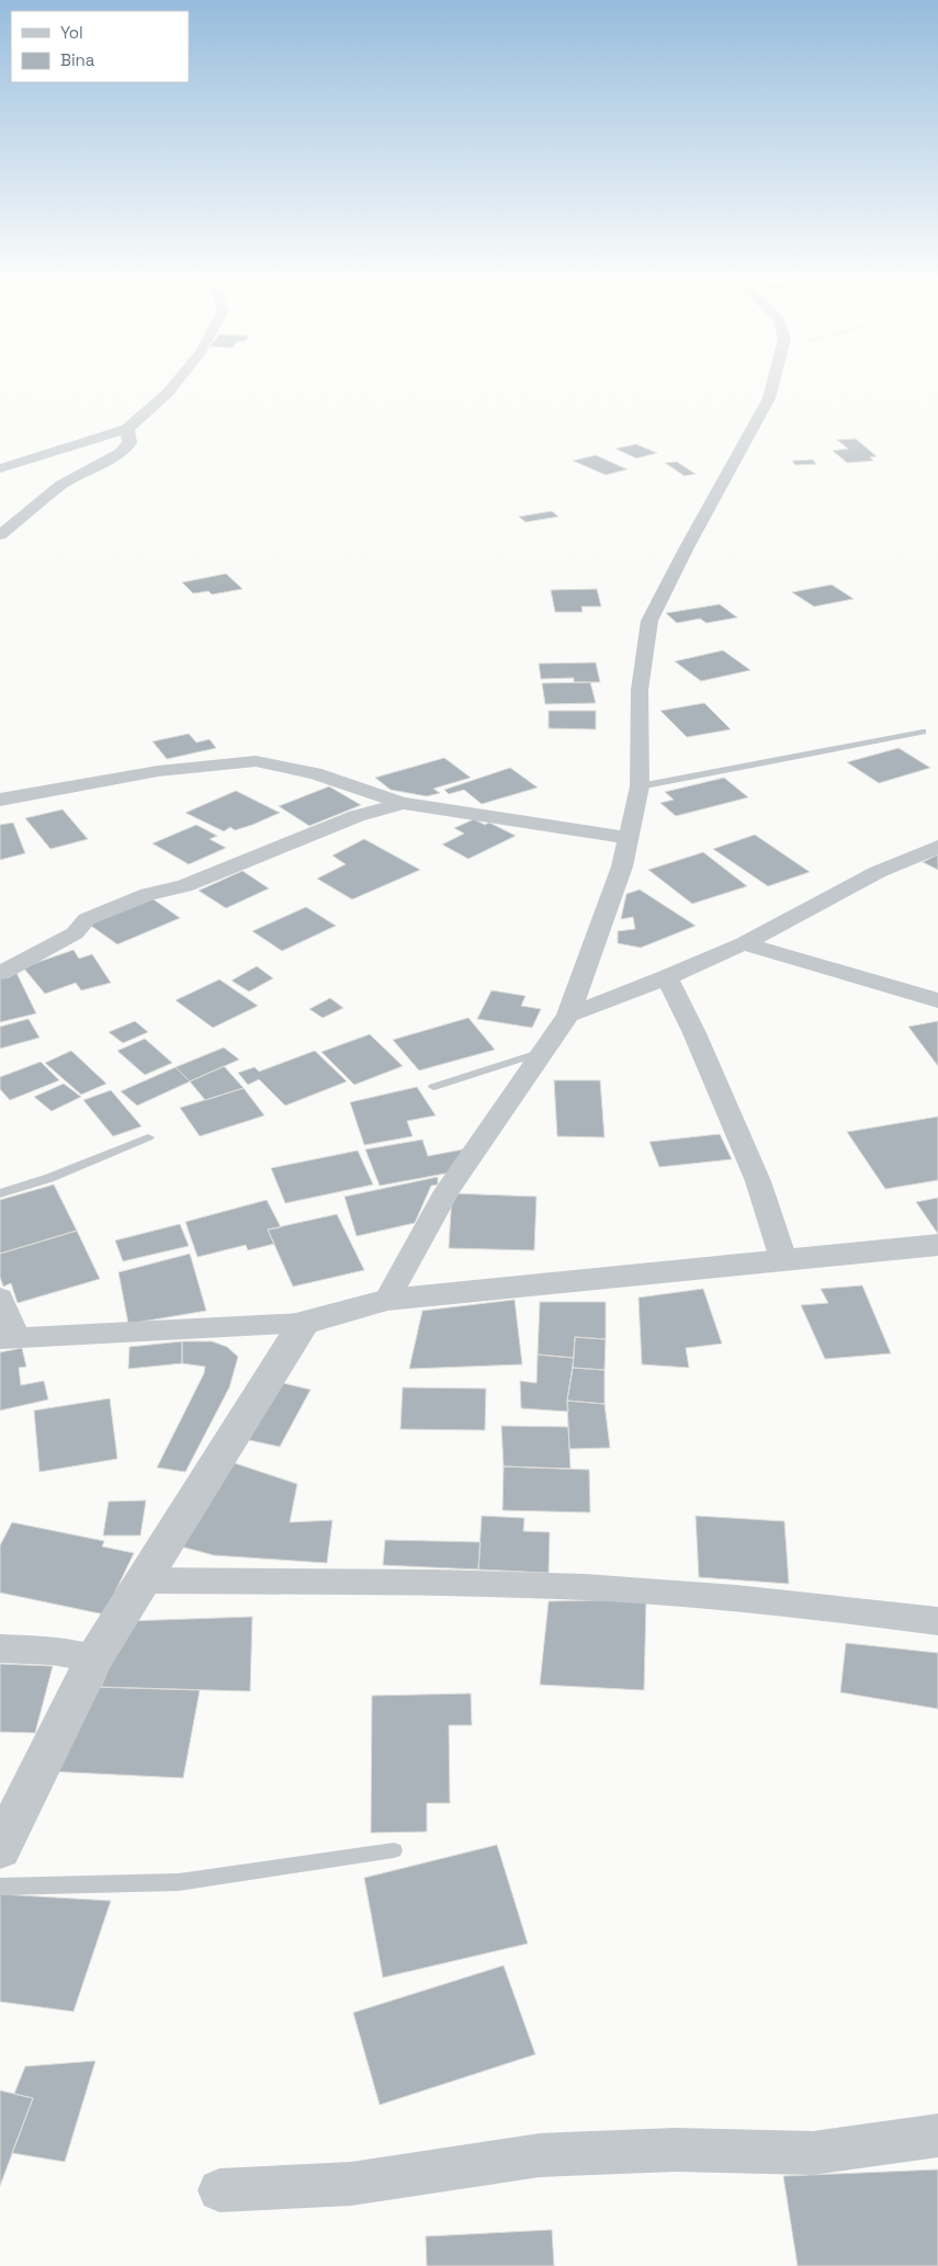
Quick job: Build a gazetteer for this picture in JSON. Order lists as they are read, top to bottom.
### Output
{
  "legend": ["Yol", "Bina"]
}
